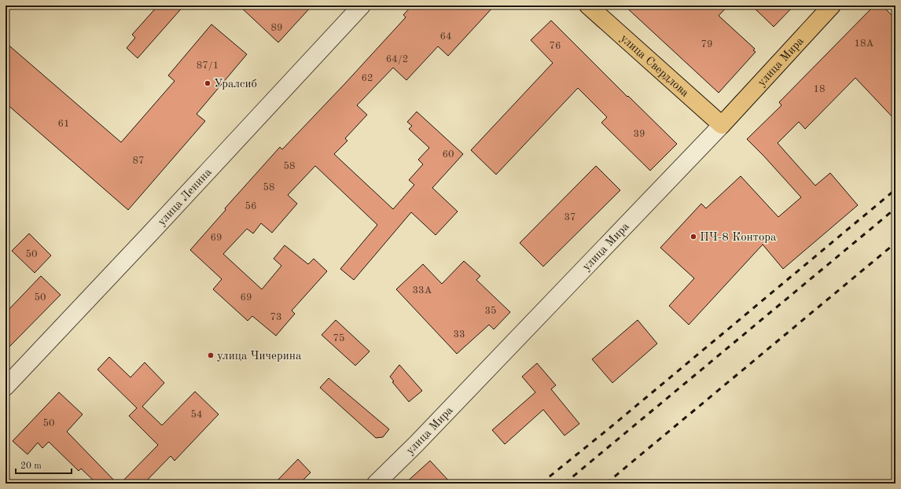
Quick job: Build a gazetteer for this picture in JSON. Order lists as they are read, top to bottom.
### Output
{
  "streets": {
    "main road": ["улица Мира", "улица Свердлова"],
    "street": ["улица Ленина"]
  },
  "crossings": [
    ["улица Мира", "улица Свердлова"]
  ],
  "places": ["Уралсиб", "ПЧ-8 Контора", "улица Чичерина"],
  "house_numbers": [
    "89",
    "64",
    "18А",
    "79",
    "76",
    "64/2",
    "87/1",
    "62",
    "18",
    "61",
    "39",
    "60",
    "87",
    "58",
    "58",
    "56",
    "37",
    "69",
    "50",
    "33А",
    "50",
    "69",
    "35",
    "73",
    "33",
    "75",
    "54",
    "50"
  ],
  "scale_bar": "20 m"
}
